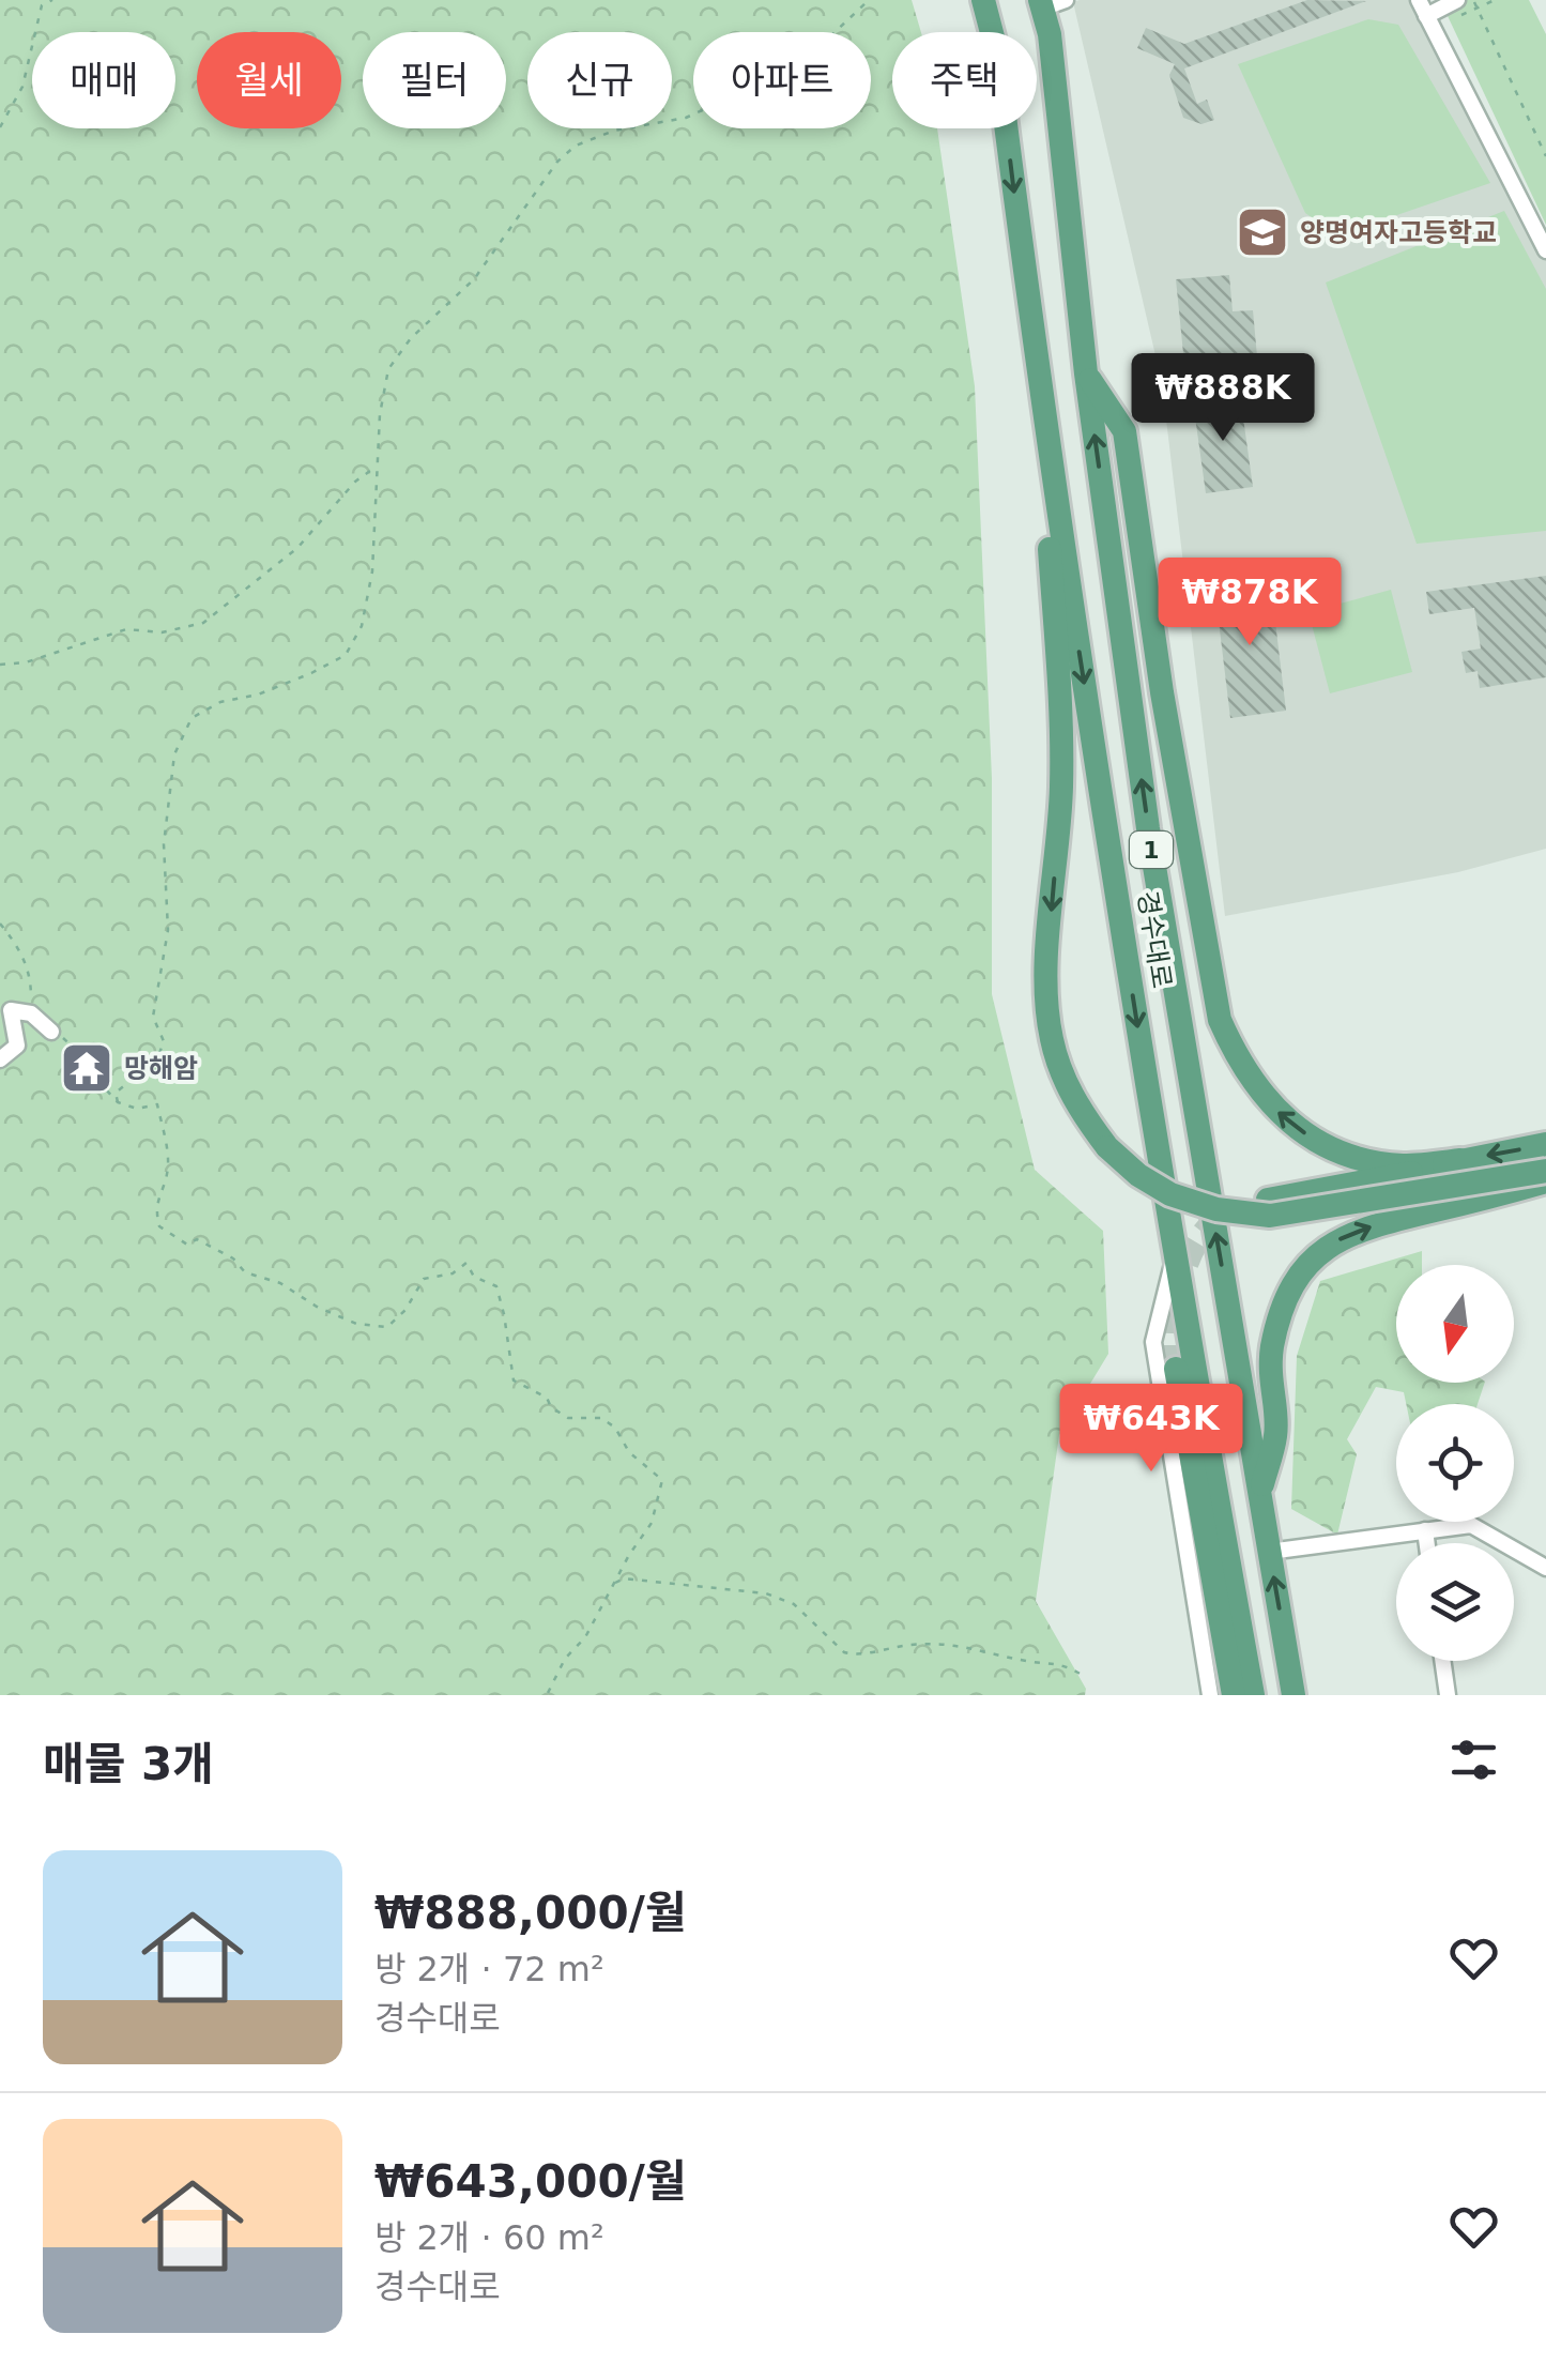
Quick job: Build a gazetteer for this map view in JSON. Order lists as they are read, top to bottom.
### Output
{
  "streets": {
    "main road": ["1", "경수대로"]
  },
  "places": {
    "school or university": ["양명여자고등학교"],
    "temple": ["망해암"]
  },
  "north": "bottom",
  "page": {
    "chip": [
      "매매",
      "월세",
      "필터",
      "신규",
      "아파트",
      "주택"
    ],
    "price": ["₩888K", "₩878K", "₩643K"],
    "heading": "매물 3개",
    "list": [
      {
        "name": "₩888,000/월",
        "note": "방 2개 · 72 m² · 경수대로"
      },
      {
        "name": "₩643,000/월",
        "note": "방 2개 · 60 m² · 경수대로"
      }
    ]
  }
}
